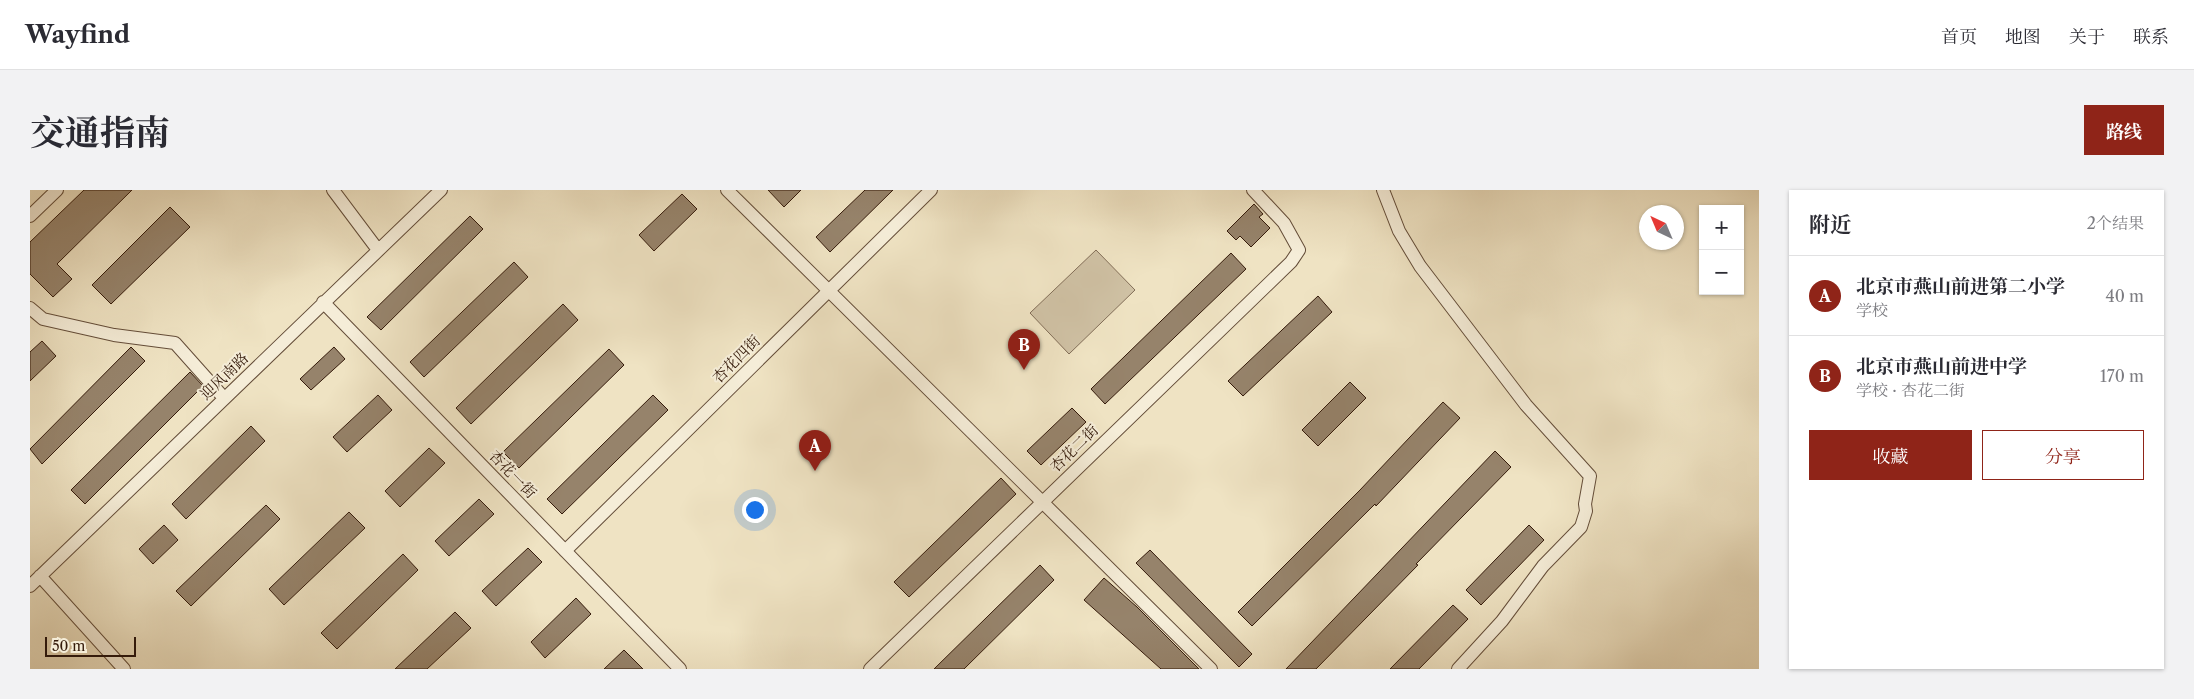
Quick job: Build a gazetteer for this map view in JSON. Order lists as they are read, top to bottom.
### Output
{
  "streets": {
    "street": [
      "杏花四街",
      "迎风南路",
      "杏花二街",
      "杏花一街"
    ]
  },
  "crossings": [
    ["杏花四街", "杏花一街"],
    ["迎风南路", "杏花一街"]
  ],
  "scale_bar": "50 m",
  "north": "top left",
  "page": {
    "header": "Wayfind",
    "nav": [
      "首页",
      "地图",
      "关于",
      "联系"
    ],
    "title": "交通指南",
    "buttons": [
      "路线",
      ["收藏", "分享"]
    ],
    "heading": ["附近", "2个结果"],
    "map_buttons": ["+", "−"],
    "list": [
      {
        "mark": "A",
        "name": "北京市燕山前进第二小学",
        "note": "学校",
        "value": "40 m"
      },
      {
        "mark": "B",
        "name": "北京市燕山前进中学",
        "note": "学校 · 杏花二街",
        "value": "170 m"
      }
    ],
    "pins": ["B", "A"],
    "scale": "50 m"
  }
}
